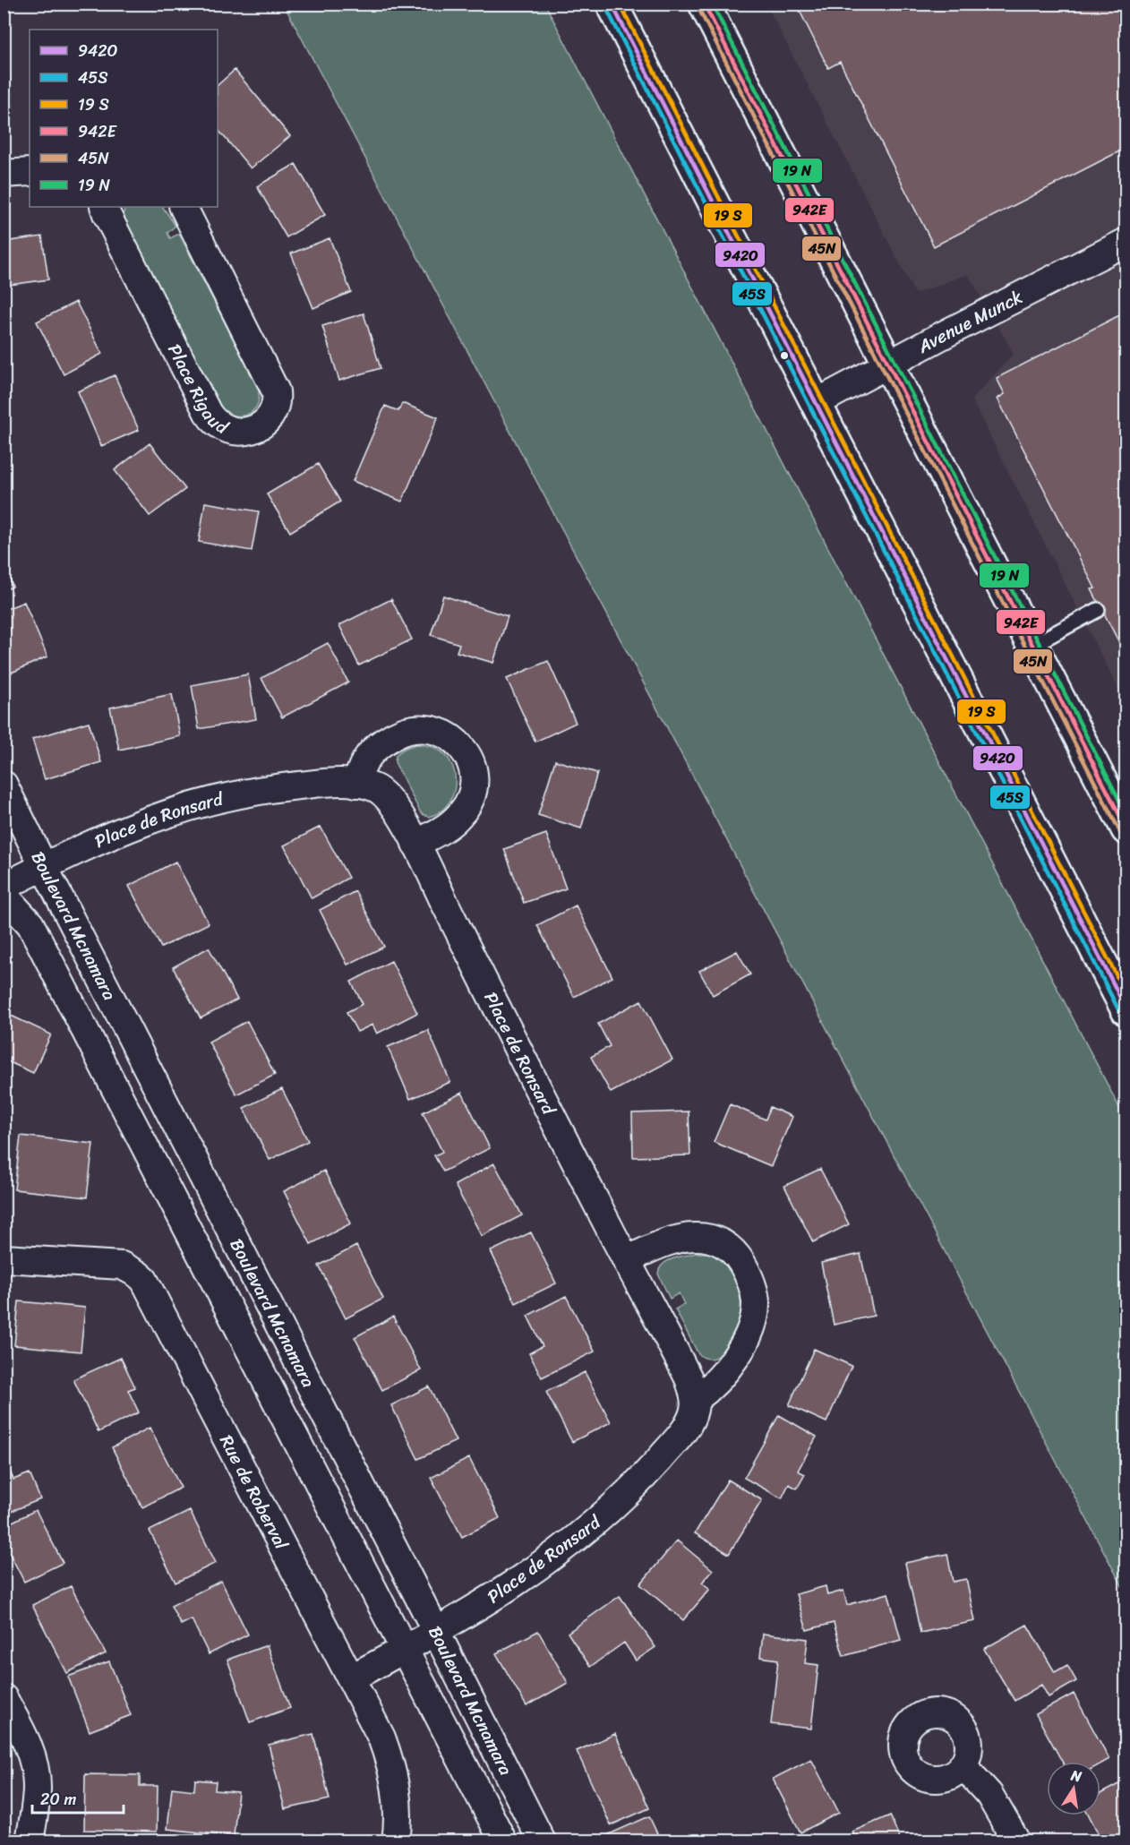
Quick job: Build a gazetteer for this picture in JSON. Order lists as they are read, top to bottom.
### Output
{
  "streets": {
    "street": [
      "Avenue Munck",
      "Place Rigaud",
      "Place de Ronsard",
      "Boulevard Mcnamara",
      "Rue de Roberval"
    ]
  },
  "crossings": [
    ["Place de Ronsard", "Boulevard Mcnamara"],
    ["Place de Ronsard", "Rue de Roberval"]
  ],
  "lines": [
    "transit line 942O",
    "transit line 942E",
    "transit line 45S",
    "transit line 45N"
  ],
  "legend": [
    "942O",
    "45S",
    "19 S",
    "942E",
    "45N",
    "19 N"
  ],
  "scale_bar": "20 m",
  "north": "top"
}
